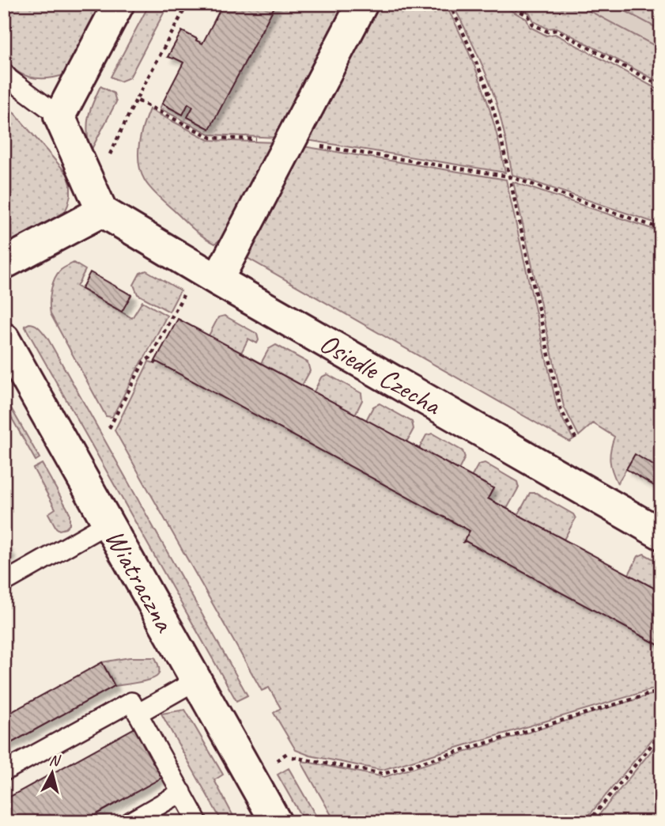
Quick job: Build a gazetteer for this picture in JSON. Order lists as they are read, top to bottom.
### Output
{
  "streets": {
    "street": ["Osiedle Czecha", "Wiatraczna"]
  },
  "north": "top"
}
